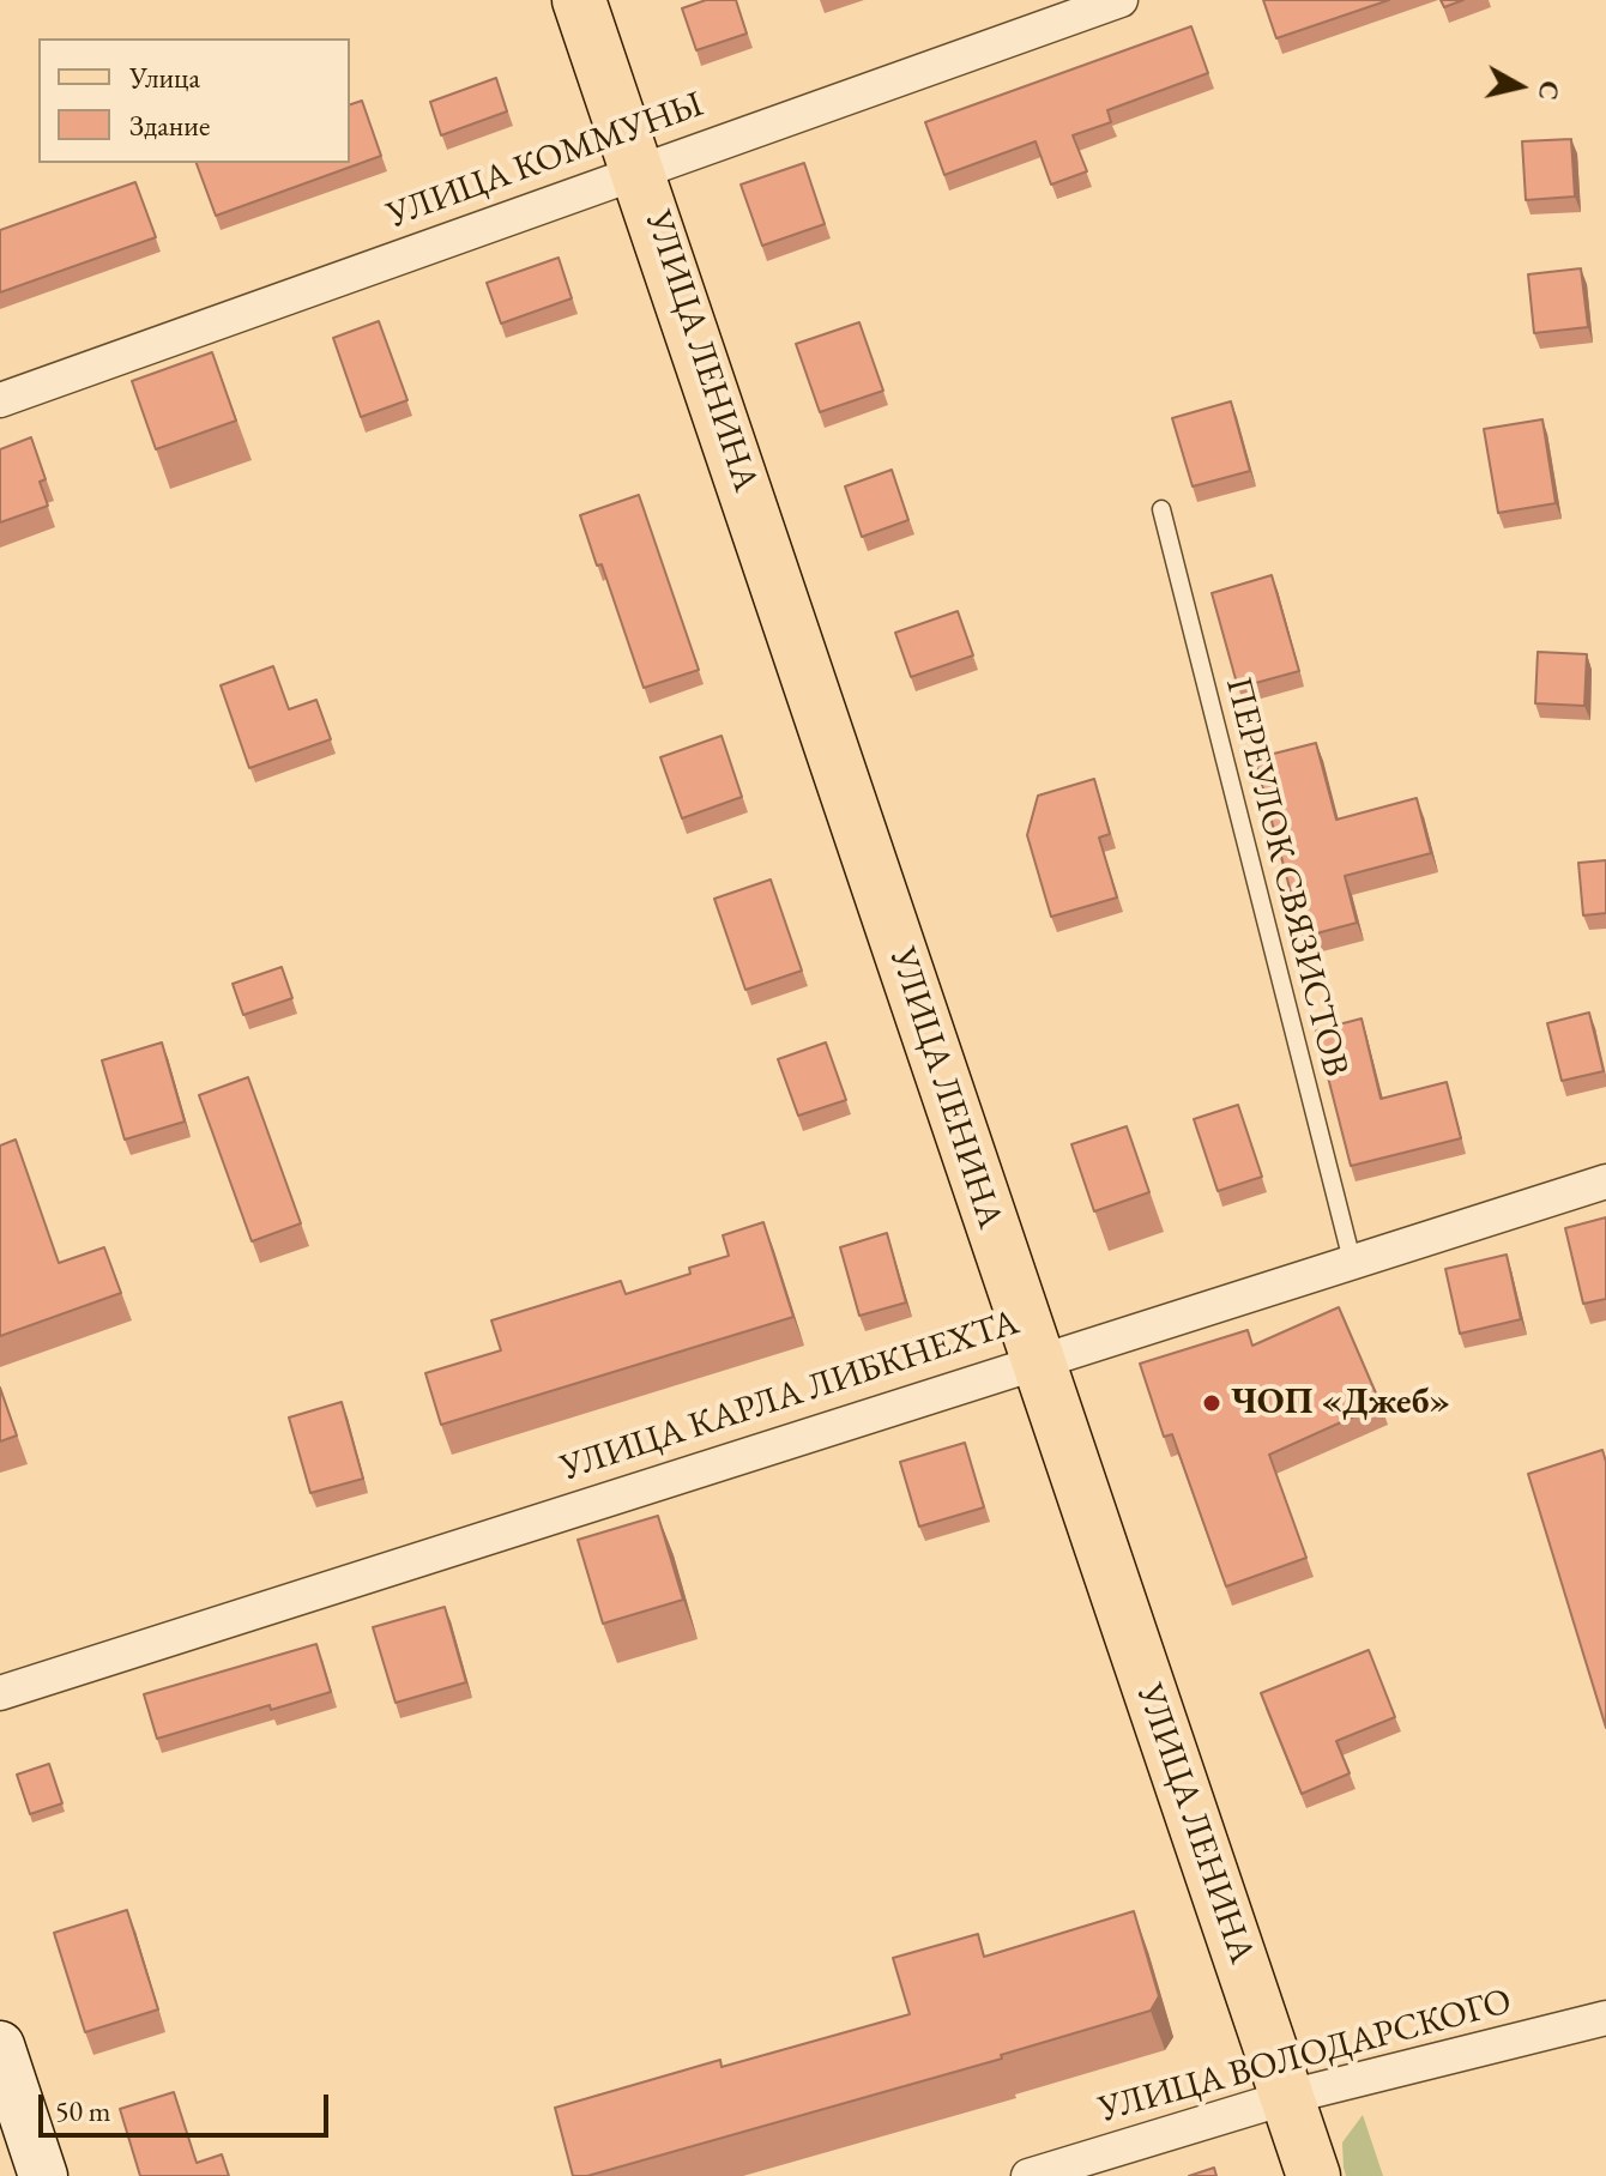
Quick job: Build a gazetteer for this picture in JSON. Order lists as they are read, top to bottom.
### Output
{
  "streets": {
    "main road": ["УЛИЦА ЛЕНИНА"],
    "street": ["УЛИЦА КОММУНЫ", "УЛИЦА КАРЛА ЛИБКНЕХТА", "УЛИЦА ВОЛОДАРСКОГО"],
    "lane": ["ПЕРЕУЛОК СВЯЗИСТОВ"]
  },
  "crossings": [
    ["УЛИЦА КОММУНЫ", "УЛИЦА ЛЕНИНА"],
    ["УЛИЦА ЛЕНИНА", "УЛИЦА КАРЛА ЛИБКНЕХТА"],
    ["УЛИЦА ЛЕНИНА", "УЛИЦА ВОЛОДАРСКОГО"],
    ["ПЕРЕУЛОК СВЯЗИСТОВ", "УЛИЦА КАРЛА ЛИБКНЕХТА"]
  ],
  "places": ["ЧОП «Джеб»"],
  "legend": ["Улица", "Здание"],
  "scale_bar": "50 m",
  "north": "right"
}
